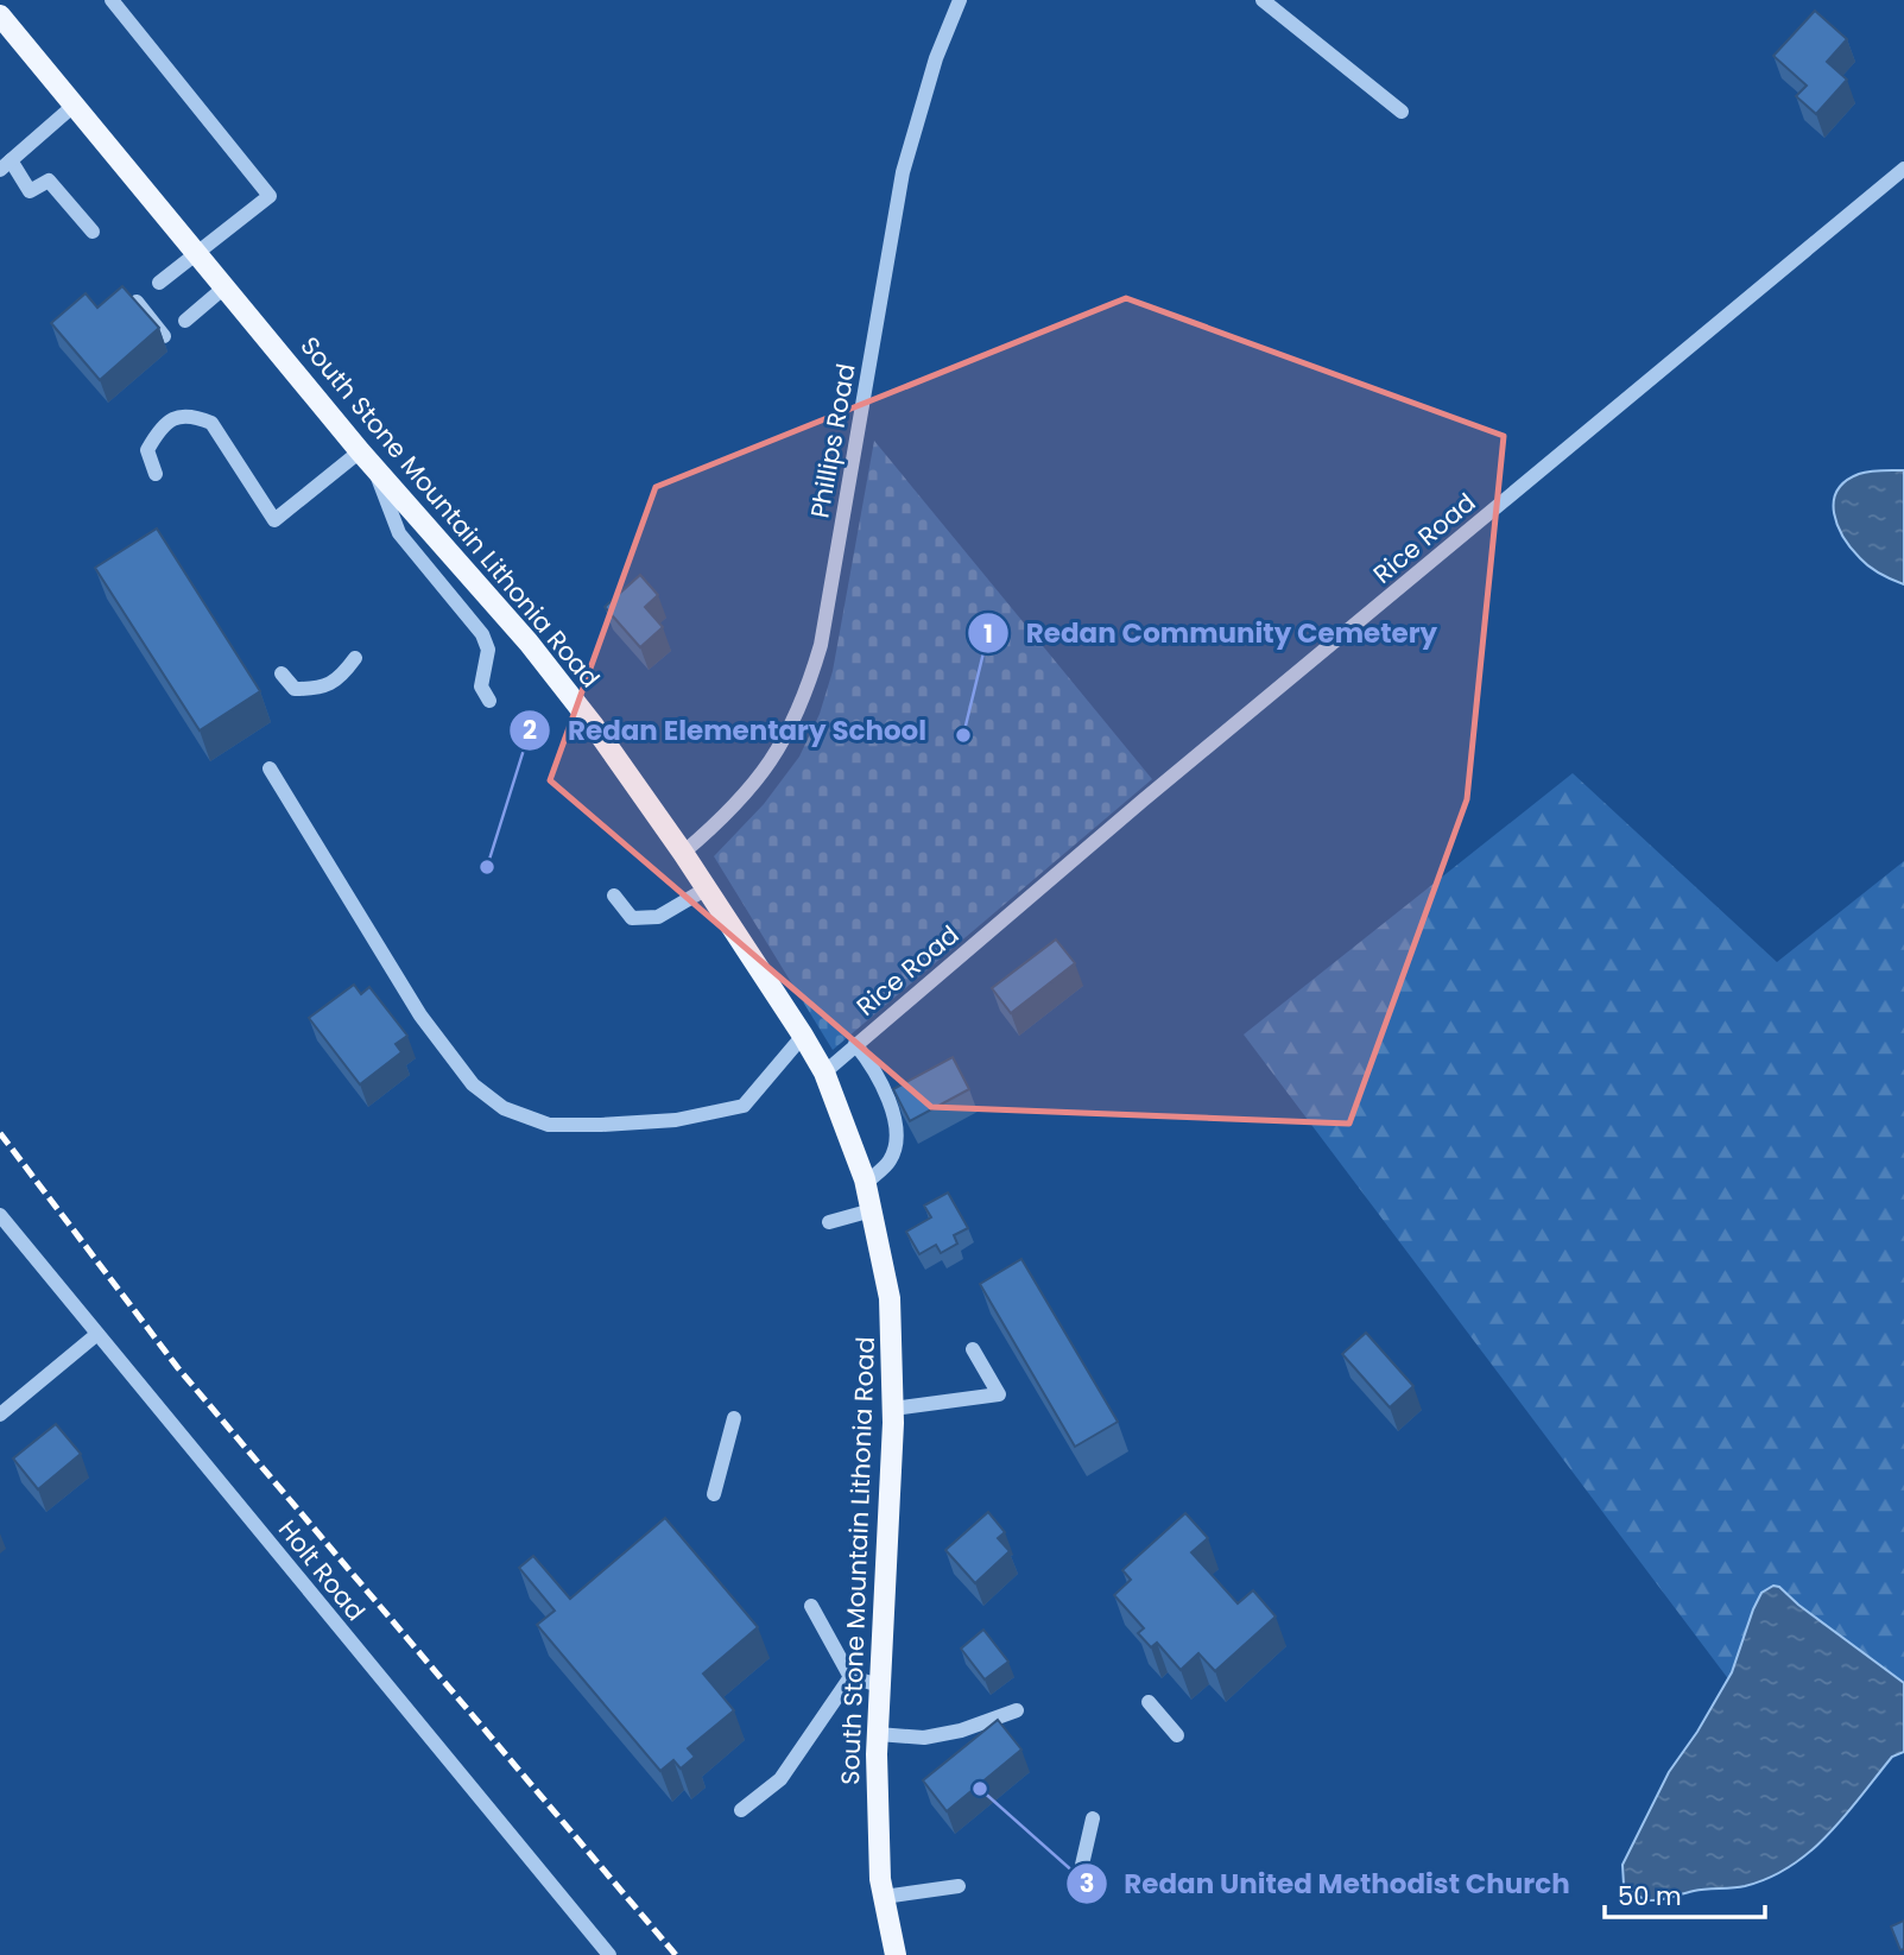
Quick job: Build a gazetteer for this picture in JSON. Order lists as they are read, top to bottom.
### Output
{
  "streets": {
    "main road": ["South Stone Mountain Lithonia Road"],
    "street": ["Phillips Road", "Rice Road", "Holt Road"]
  },
  "crossings": [
    ["Phillips Road", "South Stone Mountain Lithonia Road"],
    ["South Stone Mountain Lithonia Road", "Rice Road"]
  ],
  "places": ["Redan Community Cemetery", "Redan Elementary School", "Redan United Methodist Church"],
  "scale_bar": "50 m"
}
